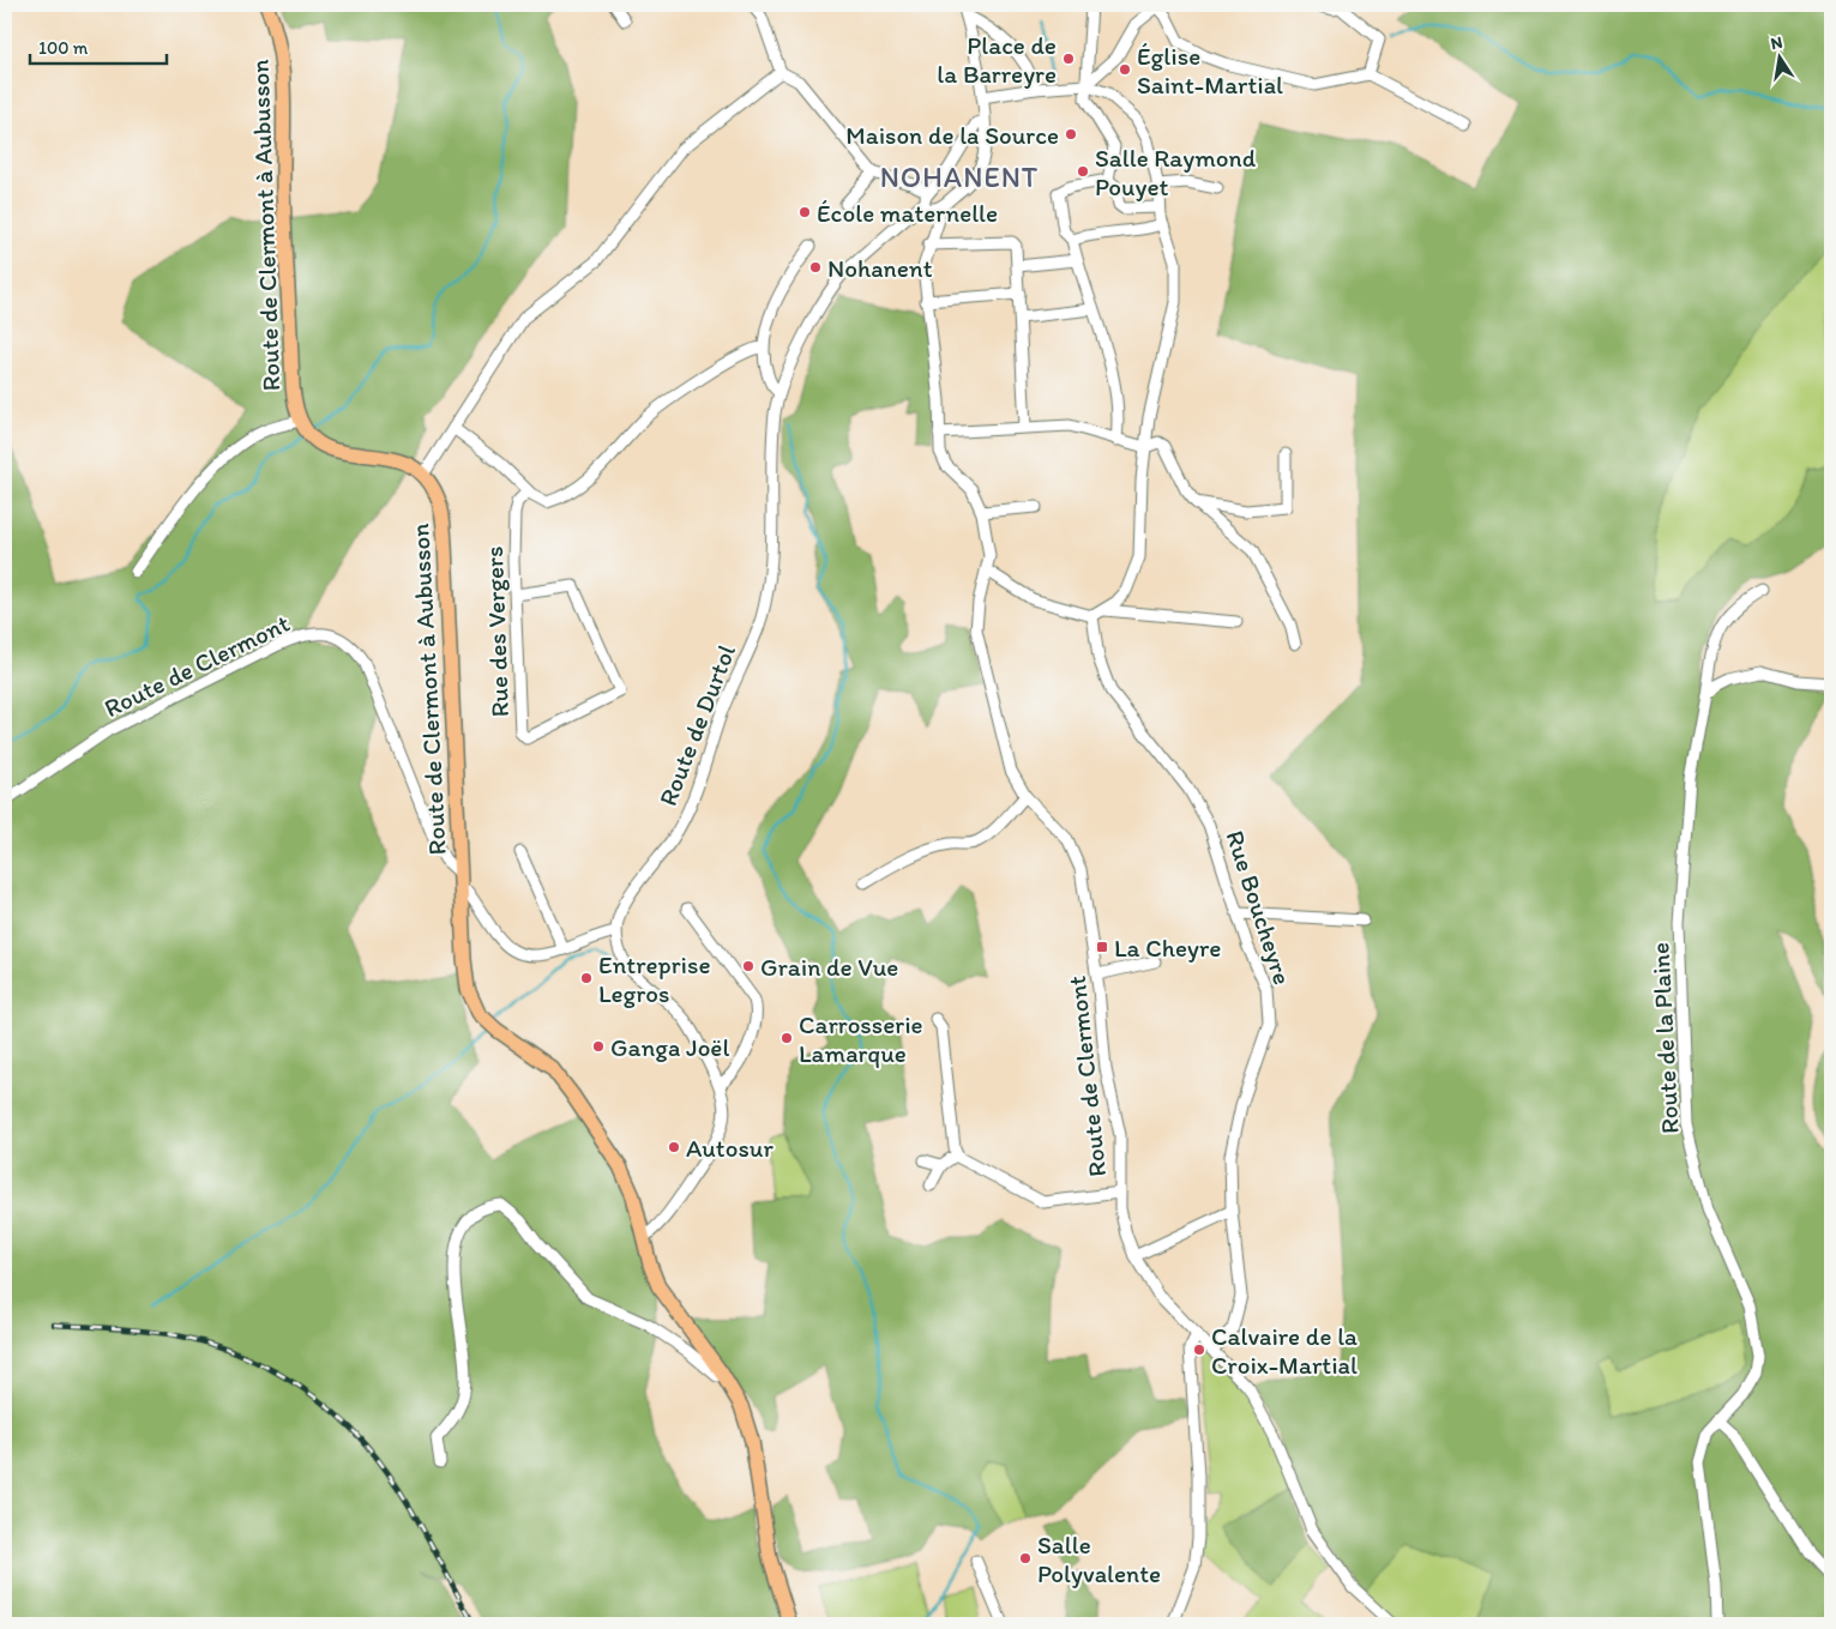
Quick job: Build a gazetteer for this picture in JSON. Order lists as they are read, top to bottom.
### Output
{
  "streets": {
    "main road": ["Route de Clermont à Aubusson"],
    "street": [
      "Rue des Vergers",
      "Route de Clermont",
      "Route de Durtol",
      "Rue Boucheyre",
      "Route de la Plaine"
    ]
  },
  "crossings": [
    ["Route de Clermont à Aubusson", "Route de Clermont"],
    ["Route de Clermont", "Rue Boucheyre"]
  ],
  "districts": ["NOHANENT"],
  "places": {
    "other": [
      "Place de la Barreyre",
      "Église Saint-Martial",
      "Maison de la Source",
      "Salle Raymond Pouyet",
      "École maternelle",
      "Nohanent",
      "Grain de Vue",
      "Entreprise Legros",
      "Carrosserie Lamarque",
      "Ganga Joël",
      "Autosur",
      "Calvaire de la Croix-Martial",
      "Salle Polyvalente"
    ],
    "transit": ["La Cheyre"]
  },
  "scale_bar": "100 m",
  "north": "top"
}
